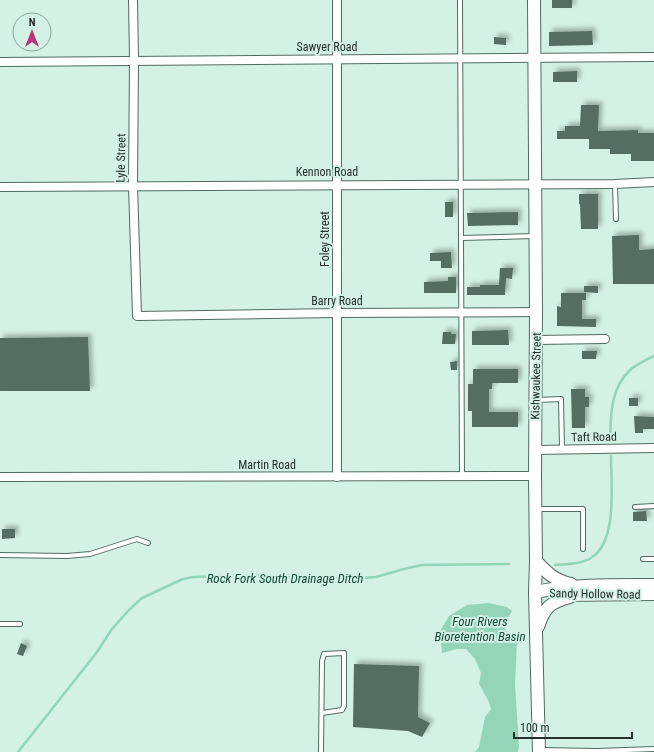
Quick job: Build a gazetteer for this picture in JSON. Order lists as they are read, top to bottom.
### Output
{
  "streets": {
    "street": [
      "Sawyer Road",
      "Lyle Street",
      "Kennon Road",
      "Foley Street",
      "Barry Road",
      "Kishwaukee Street",
      "Taft Road",
      "Martin Road",
      "Sandy Hollow Road"
    ]
  },
  "crossings": [
    ["Sawyer Road", "Lyle Street"],
    ["Sawyer Road", "Foley Street"],
    ["Sawyer Road", "Kishwaukee Street"],
    ["Lyle Street", "Kennon Road"],
    ["Lyle Street", "Barry Road"],
    ["Kennon Road", "Foley Street"],
    ["Kennon Road", "Kishwaukee Street"],
    ["Foley Street", "Barry Road"],
    ["Foley Street", "Martin Road"],
    ["Barry Road", "Kishwaukee Street"],
    ["Kishwaukee Street", "Taft Road"],
    ["Kishwaukee Street", "Martin Road"],
    ["Kishwaukee Street", "Sandy Hollow Road"]
  ],
  "water": ["Rock Fork South Drainage Ditch", "Four Rivers Bioretention Basin"],
  "scale_bar": "100 m",
  "north": "top"
}
